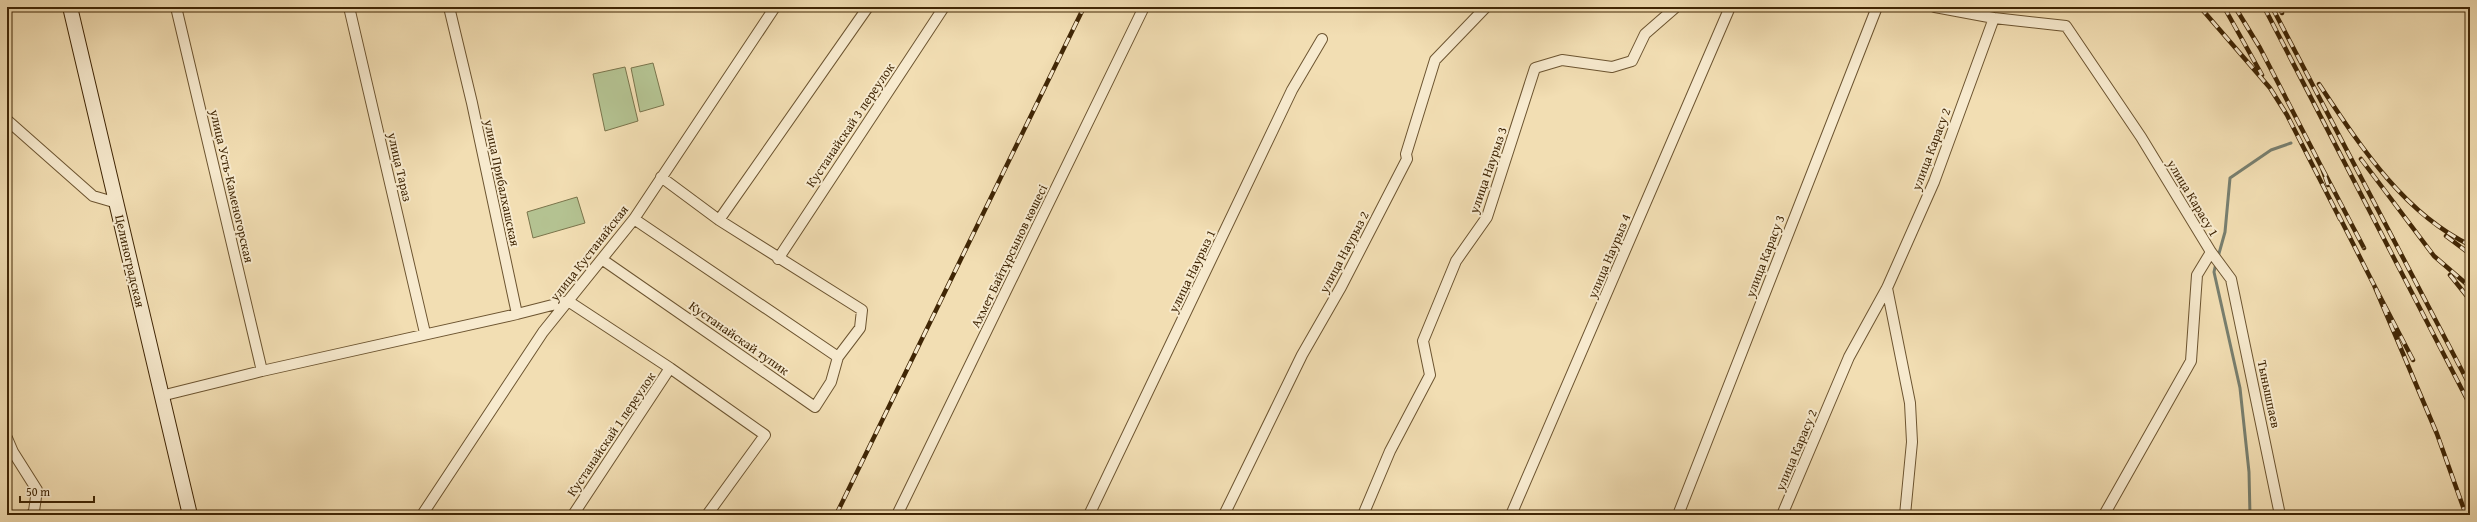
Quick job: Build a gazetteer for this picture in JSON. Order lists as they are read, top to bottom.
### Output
{
  "streets": {
    "street": [
      "Кустанайскай 3 переулок",
      "улица Карасу 2",
      "улица Тараз",
      "улица Наурыз 3",
      "улица Прибалхашская",
      "улица Усть-Каменогорская",
      "улица Карасу 1",
      "улица Наурыз 2",
      "улица Кустанайская",
      "Ахмет Байтұрсынов көшесі",
      "улица Наурыз 4",
      "улица Карасу 3",
      "Целиноградская",
      "улица Наурыз 1",
      "Кустанайскай тупик",
      "Тынышпаев",
      "Кустанайскай 1 переулок"
    ]
  },
  "crossings": [
    ["Кустанайскай 3 переулок", "Кустанайскай тупик"],
    ["улица Карасу 2", "улица Карасу 1"],
    ["улица Карасу 1", "Тынышпаев"],
    ["улица Кустанайская", "Кустанайскай тупик"]
  ],
  "scale_bar": "50 m"
}
